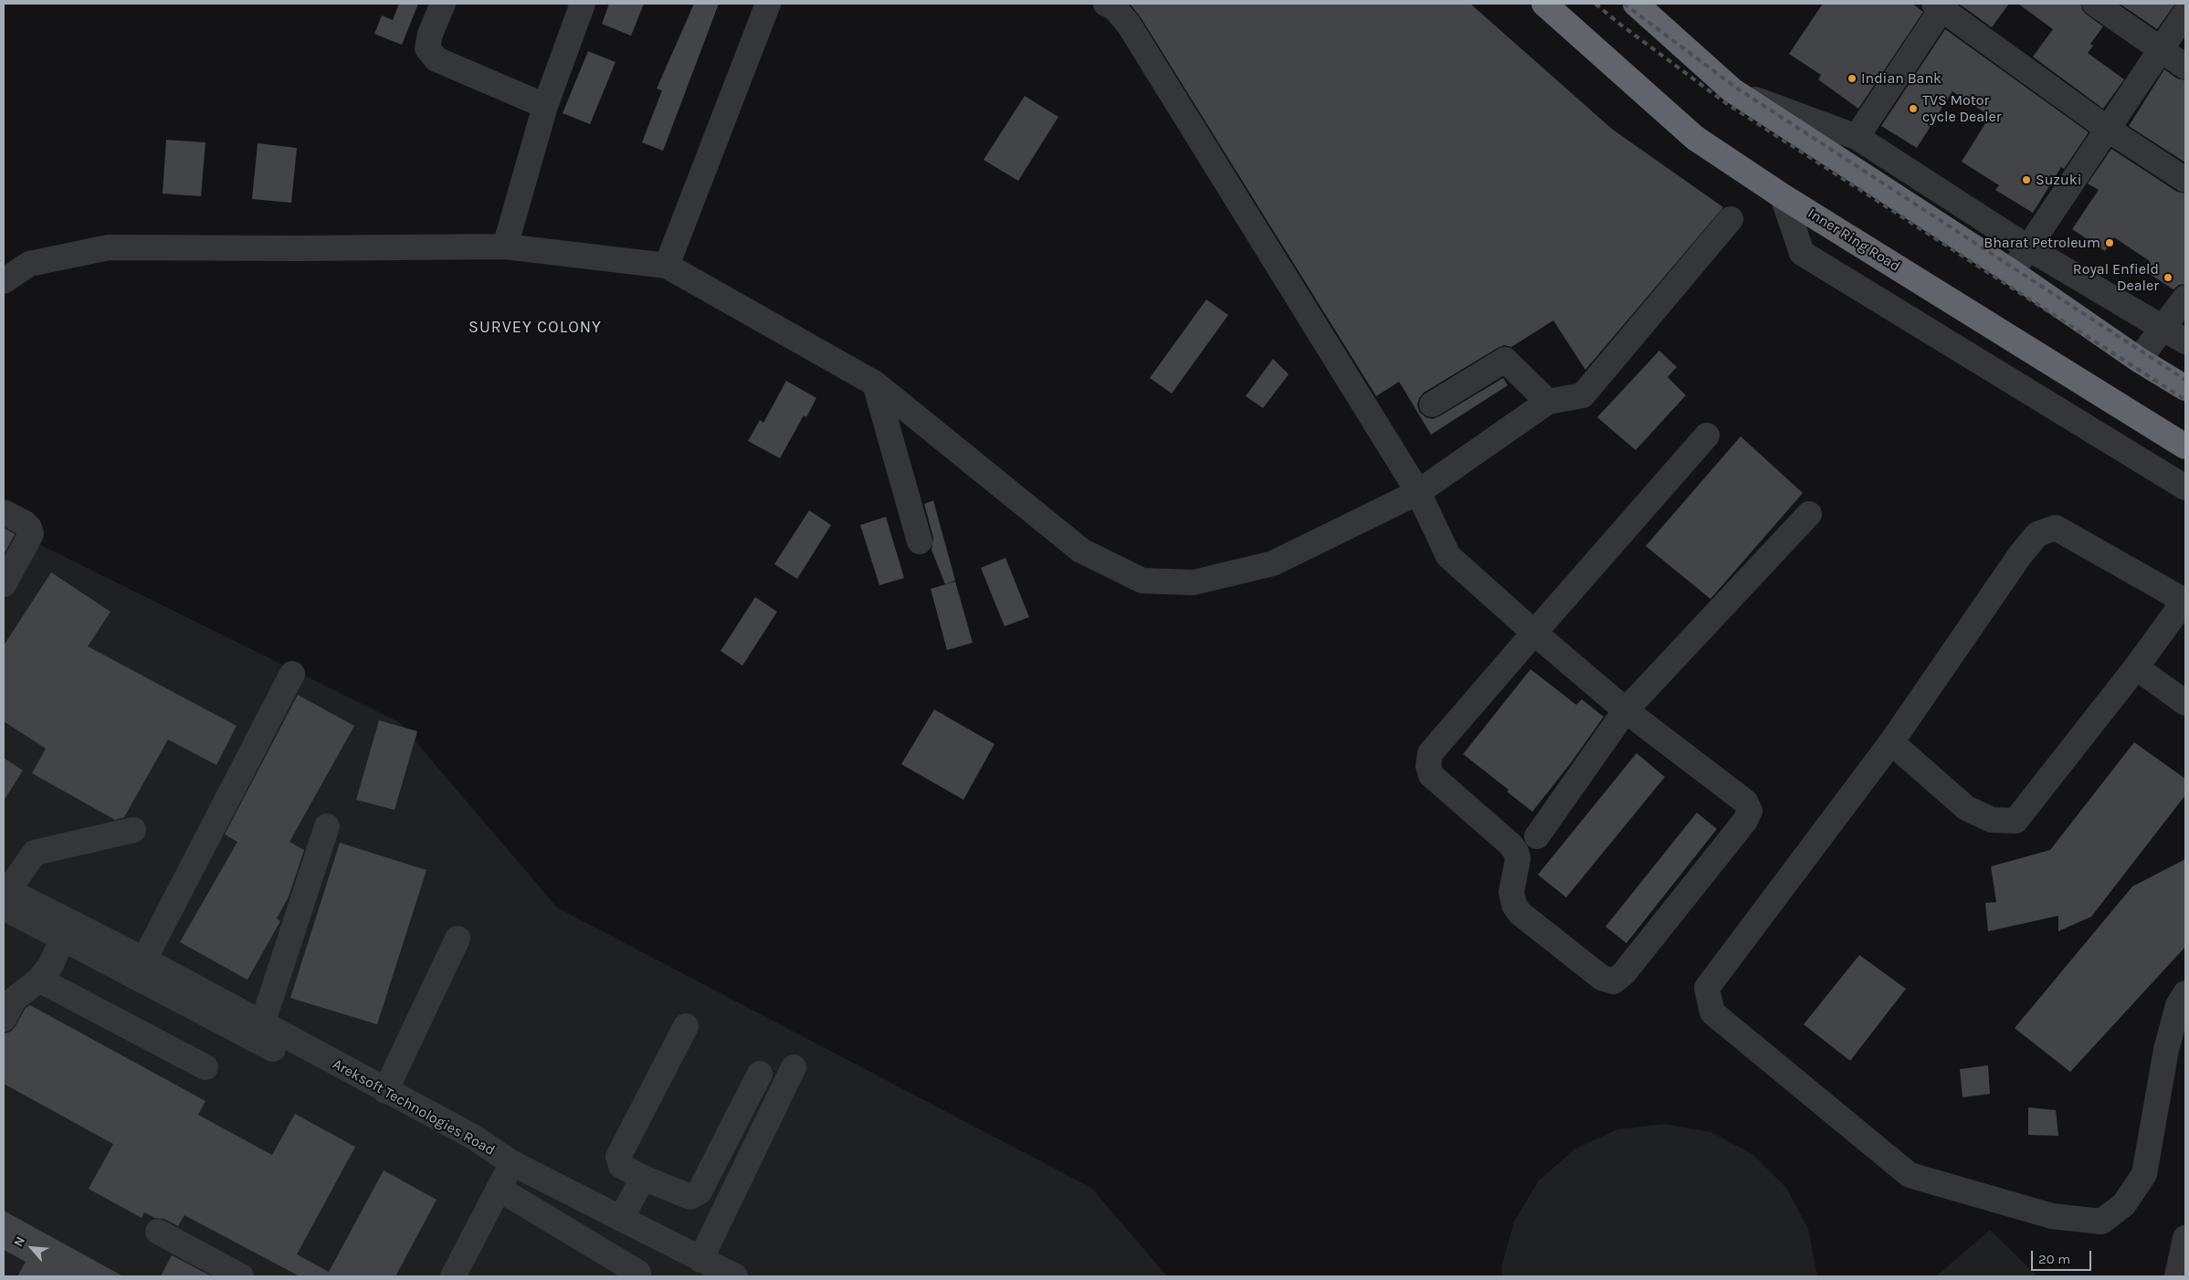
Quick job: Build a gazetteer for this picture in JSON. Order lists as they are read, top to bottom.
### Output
{
  "streets": {
    "highway": ["Inner Ring Road"],
    "street": ["Areksoft Technologies Road"]
  },
  "districts": ["SURVEY COLONY"],
  "places": [
    "Indian Bank",
    "TVS Motor cycle Dealer",
    "Suzuki",
    "Bharat Petroleum",
    "Royal Enfield Dealer"
  ],
  "scale_bar": "20 m",
  "north": "top left"
}
